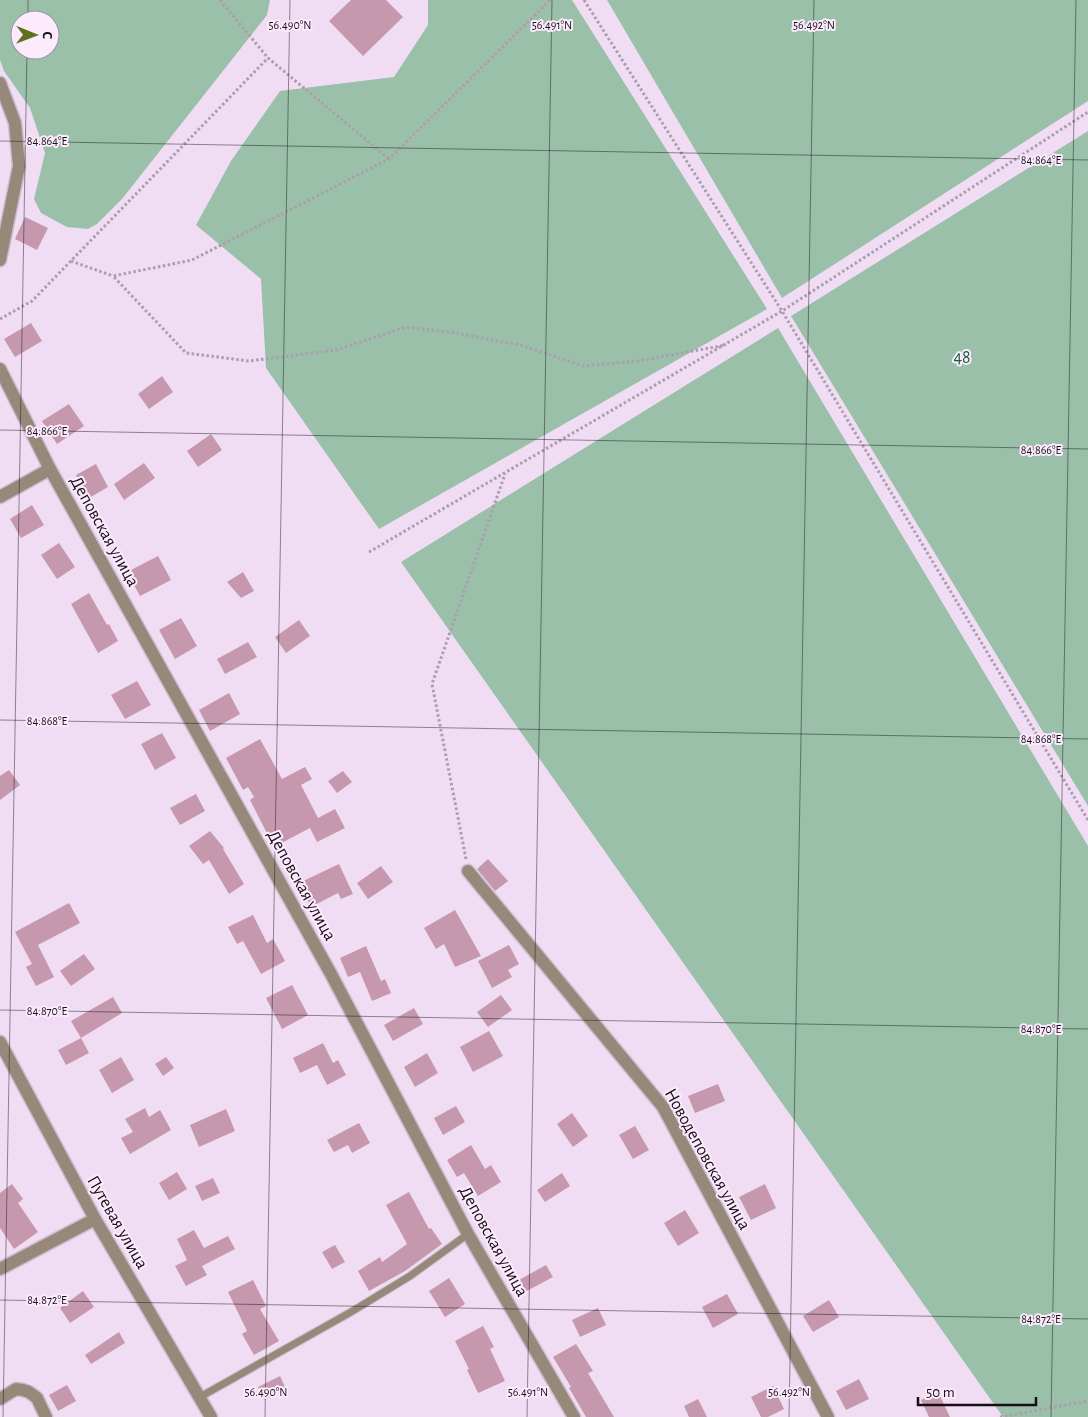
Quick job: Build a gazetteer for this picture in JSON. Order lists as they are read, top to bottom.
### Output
{
  "streets": {
    "street": ["Деповская улица", "Новодеповская улица", "Путевая улица"]
  },
  "parks": ["48"],
  "scale_bar": "50 m",
  "north": "right",
  "coordinates": [
    "56.490°N",
    "56.491°N",
    "56.492°N",
    "84.864°E",
    "84.866°E",
    "84.868°E",
    "84.870°E",
    "84.872°E"
  ]
}
